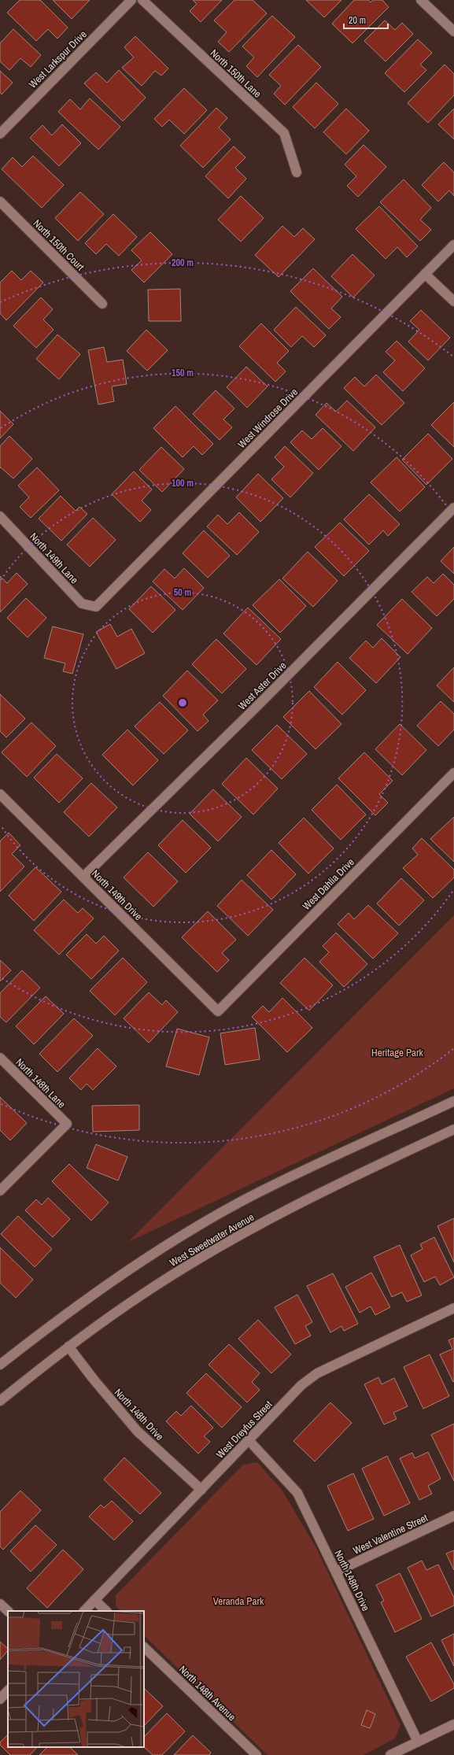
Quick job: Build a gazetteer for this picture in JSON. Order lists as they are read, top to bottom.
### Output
{
  "streets": {
    "street": [
      "West Larkspur Drive",
      "North 150th Lane",
      "North 150th Court",
      "West Windrose Drive",
      "North 149th Lane",
      "West Aster Drive",
      "West Dahlia Drive",
      "North 149th Drive",
      "North 148th Lane",
      "West Sweetwater Avenue",
      "North 148th Drive",
      "West Dreyfus Street",
      "West Valentine Street",
      "North 148th Avenue"
    ]
  },
  "crossings": [
    ["West Windrose Drive", "North 149th Lane"],
    ["West Aster Drive", "North 149th Drive"],
    ["West Dahlia Drive", "North 149th Drive"],
    ["West Sweetwater Avenue", "North 148th Drive"],
    ["North 148th Drive", "West Dreyfus Street"],
    ["North 148th Drive", "West Valentine Street"]
  ],
  "parks": ["Heritage Park", "Veranda Park"],
  "scale_bar": "20 m",
  "rings": [
    "200 m",
    "150 m",
    "100 m",
    "50 m"
  ]
}
